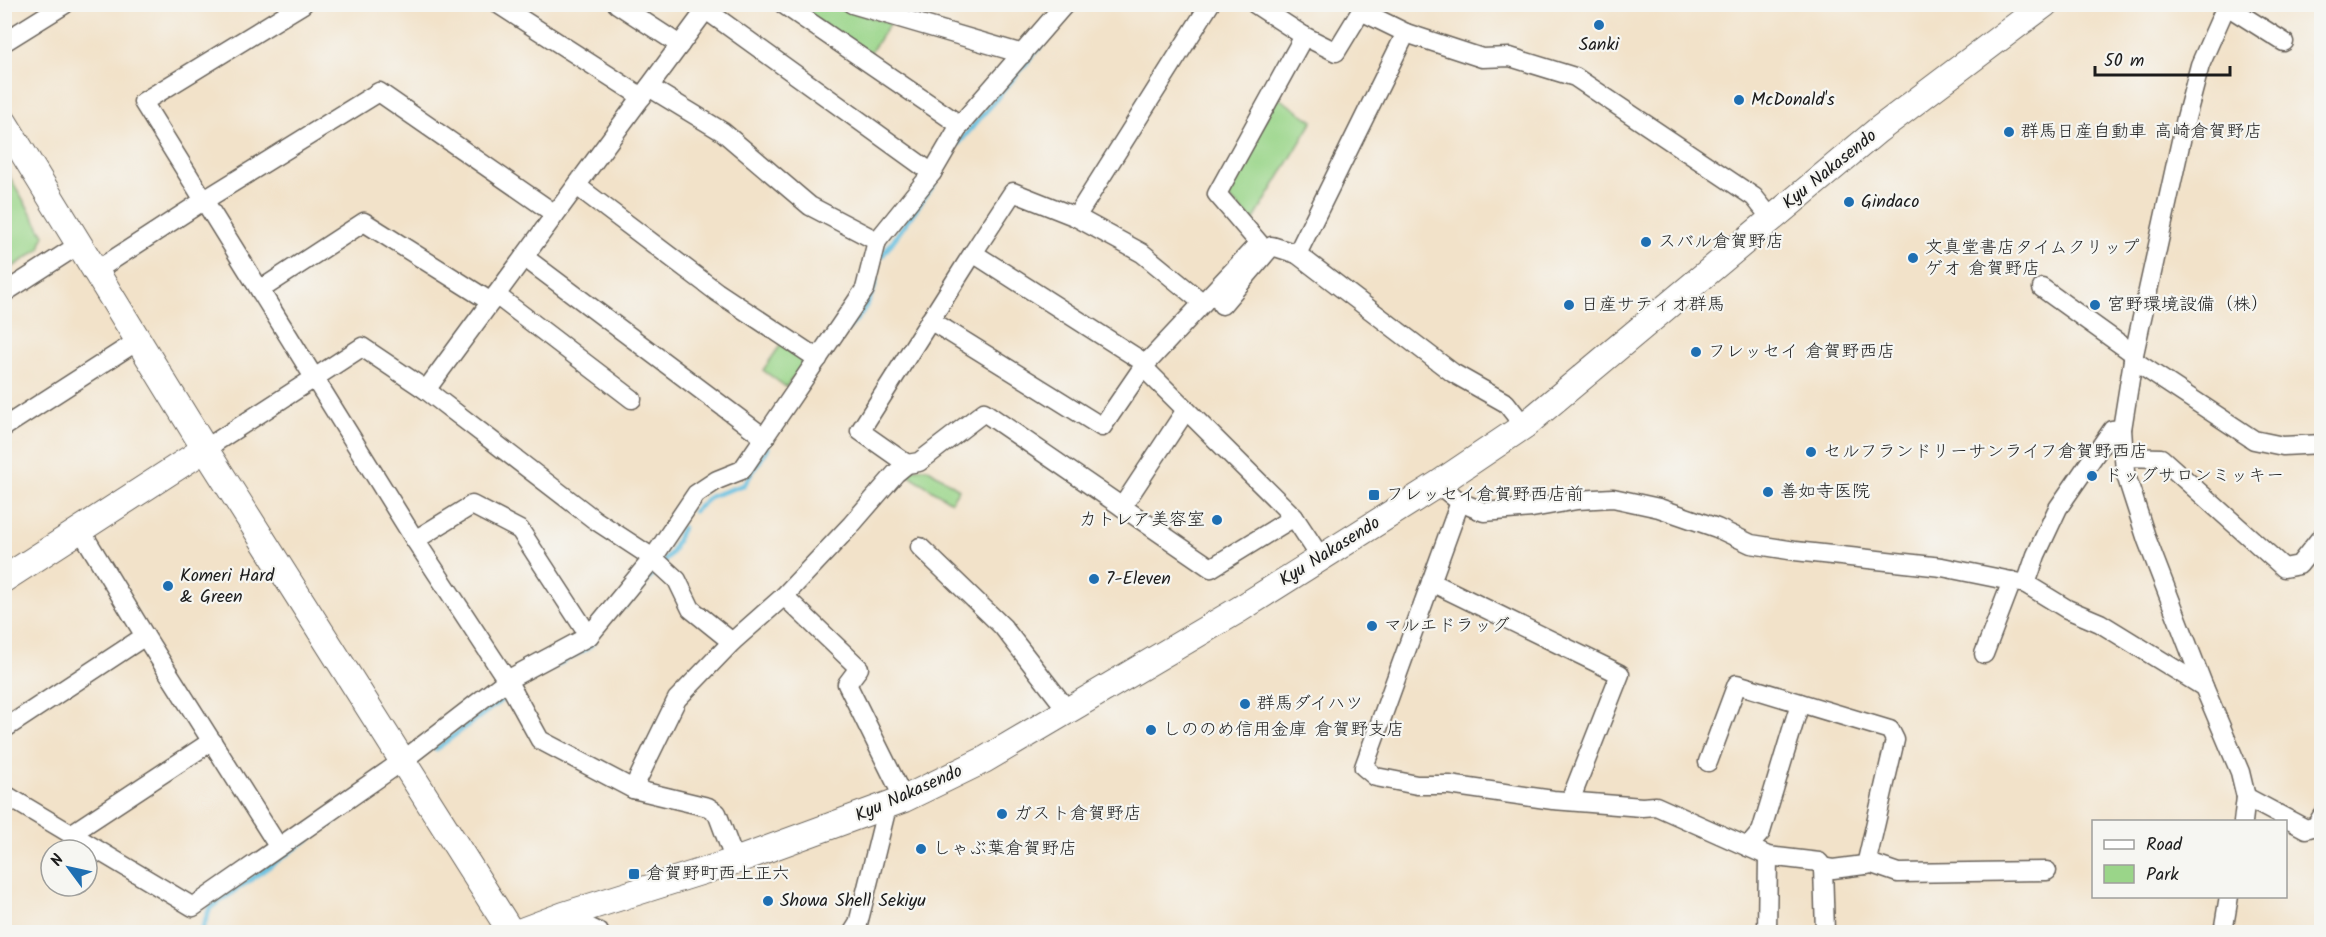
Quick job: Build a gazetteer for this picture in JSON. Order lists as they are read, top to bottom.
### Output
{
  "streets": {
    "main road": ["Kyu Nakasendo"]
  },
  "places": {
    "other": [
      "Sanki",
      "McDonald's",
      "群馬日産自動車 高崎倉賀野店",
      "Gindaco",
      "スバル倉賀野店",
      "文真堂書店タイムクリップ ゲオ 倉賀野店",
      "日産サティオ群馬",
      "宮野環境設備（株）",
      "フレッセイ 倉賀野西店",
      "セルフランドリーサンライフ倉賀野西店",
      "ドッグサロンミッキー",
      "善如寺医院",
      "カトレア美容室",
      "7-Eleven",
      "Komeri Hard & Green",
      "マルエドラッグ",
      "群馬ダイハツ",
      "しののめ信用金庫 倉賀野支店",
      "ガスト倉賀野店",
      "しゃぶ葉倉賀野店",
      "Showa Shell Sekiyu"
    ],
    "transit": ["フレッセイ倉賀野西店前", "倉賀野町西上正六"]
  },
  "legend": ["Road", "Park"],
  "scale_bar": "50 m",
  "north": "top left"
}
